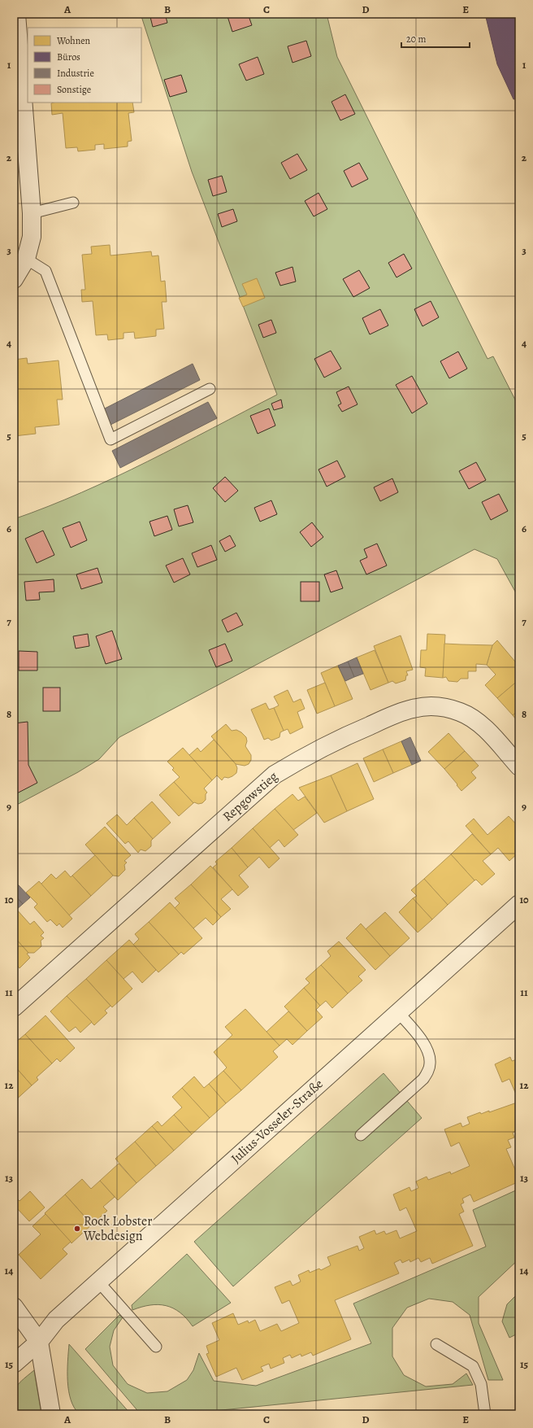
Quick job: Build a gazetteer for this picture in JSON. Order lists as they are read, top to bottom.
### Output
{
  "streets": {
    "street": ["Repgowstieg", "Julius-Vosseler-Straße"]
  },
  "places": ["Rock Lobster Webdesign"],
  "legend": [
    "Wohnen",
    "Büros",
    "Industrie",
    "Sonstige"
  ],
  "scale_bar": "20 m",
  "grid": {
    "columns": [
      "A",
      "B",
      "C",
      "D",
      "E"
    ],
    "rows": [
      "1",
      "2",
      "3",
      "4",
      "5",
      "6",
      "7",
      "8",
      "9",
      "10",
      "11",
      "12",
      "13",
      "14",
      "15"
    ]
  }
}
